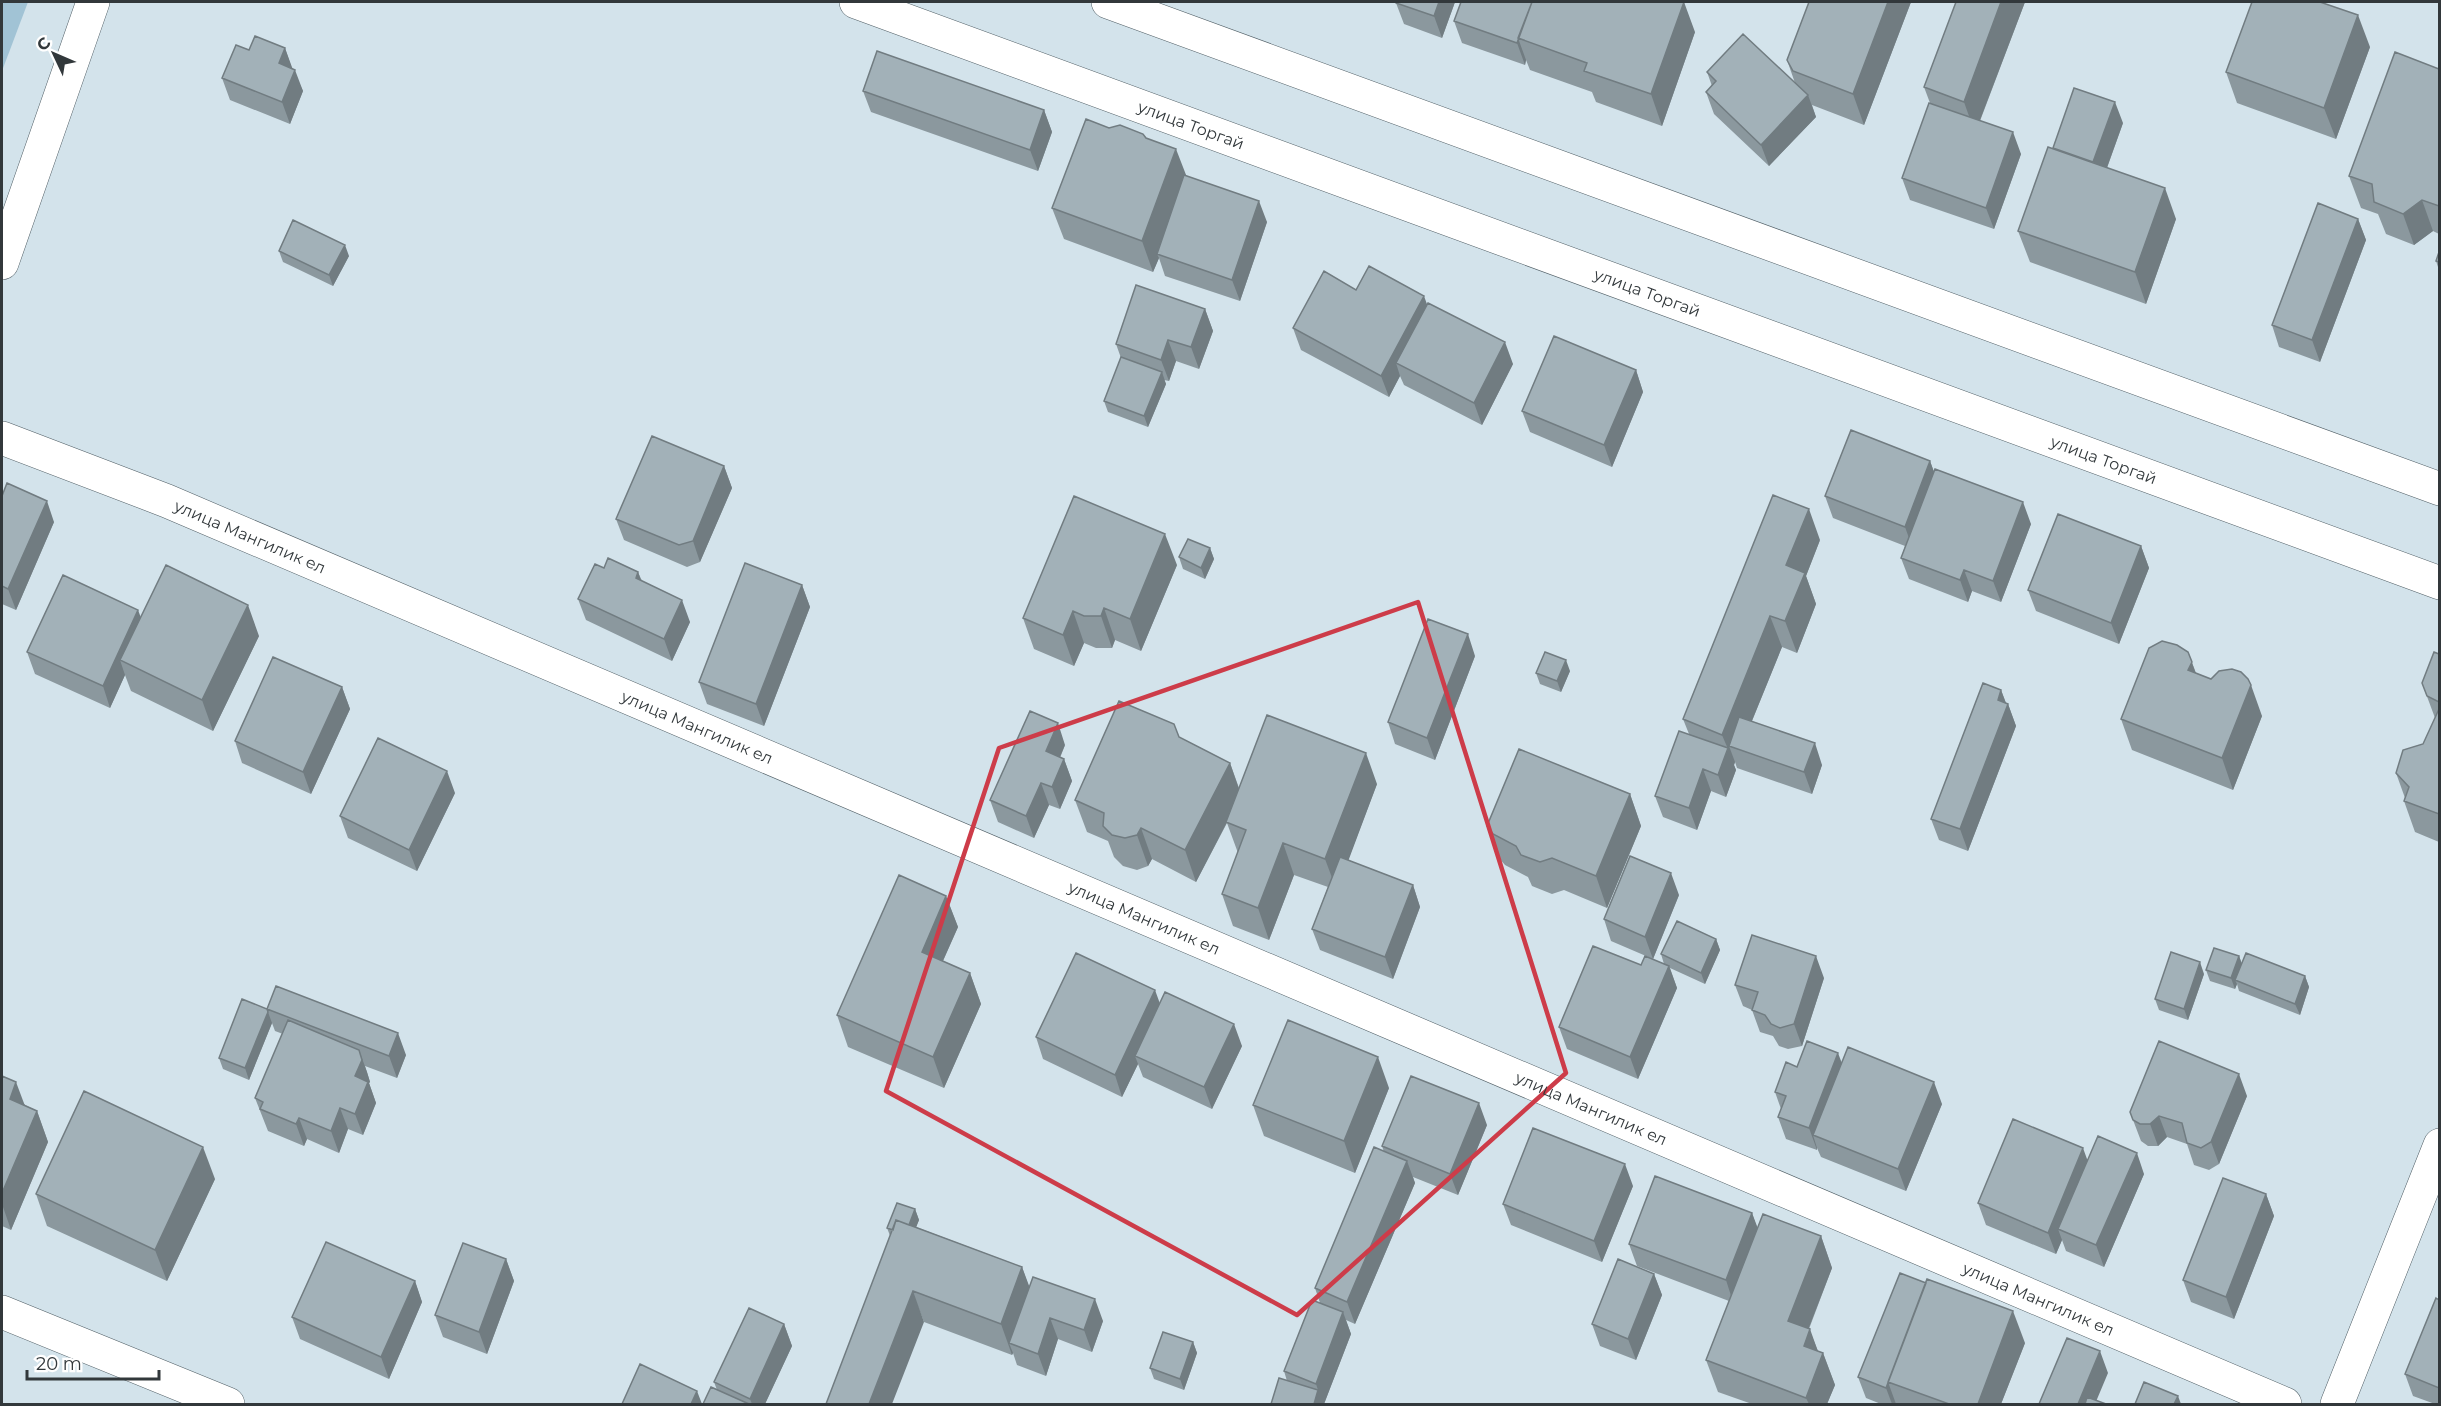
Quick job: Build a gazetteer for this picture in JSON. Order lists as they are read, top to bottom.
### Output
{
  "streets": {
    "street": ["улица Торгай", "улица Мангилик ел"]
  },
  "scale_bar": "20 m",
  "north": "top left"
}
